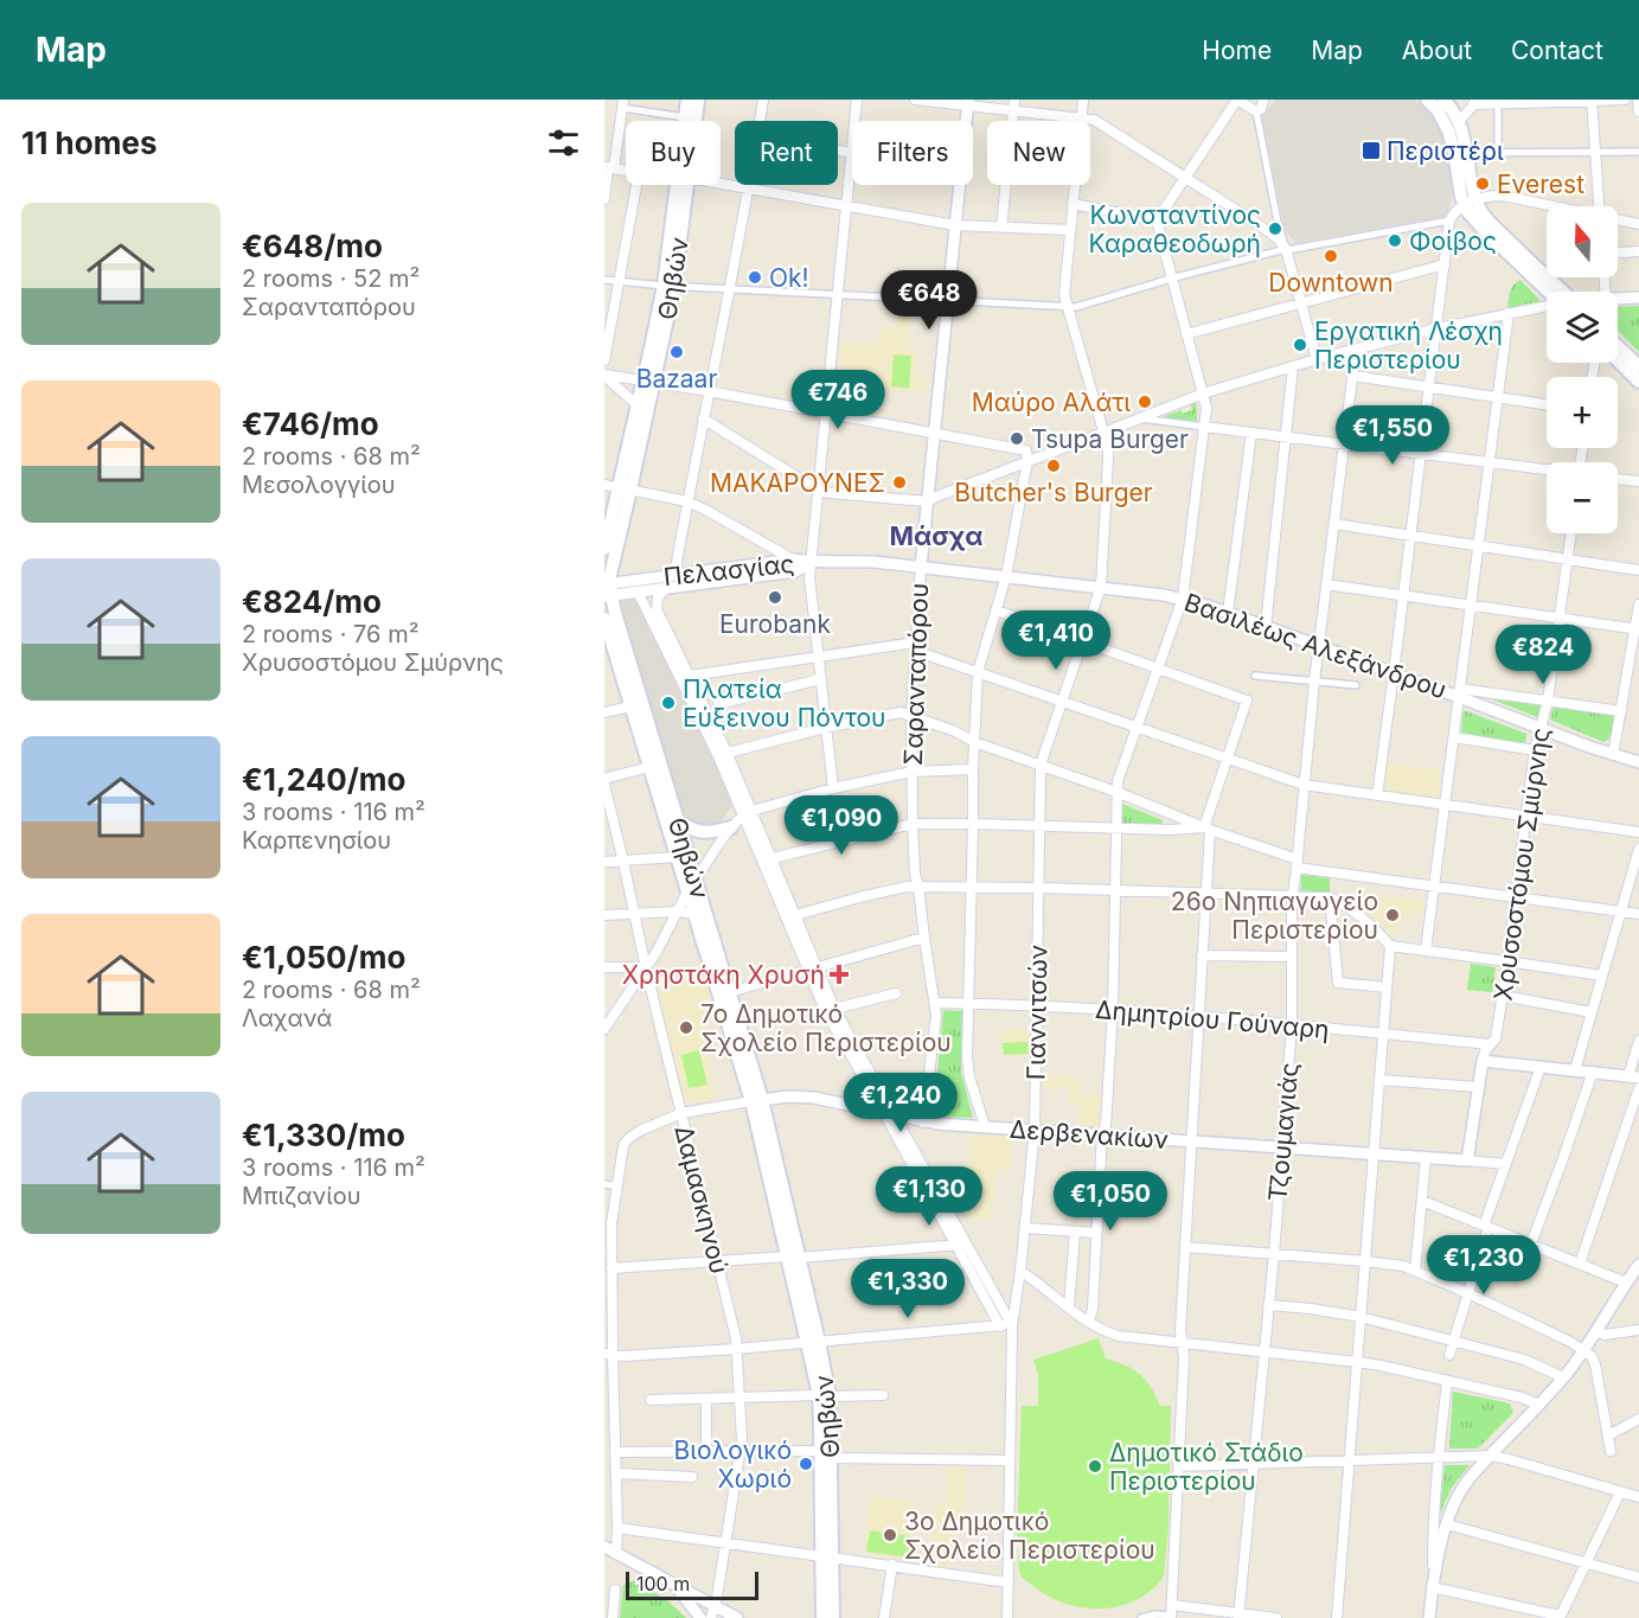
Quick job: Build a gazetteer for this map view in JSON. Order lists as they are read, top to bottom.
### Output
{
  "streets": {
    "main road": ["Θηβών"],
    "street": [
      "Πελασγίας",
      "Βασιλέως Αλεξάνδρου",
      "Σαρανταπόρου",
      "Χρυσοστόμου Σμύρνης",
      "Γιαννιτσών",
      "Δημητρίου Γούναρη",
      "Τζουμαγιάς",
      "Δερβενακίων",
      "Δαμασκηνού"
    ]
  },
  "crossings": [
    ["Θηβών", "Πελασγίας"],
    ["Θηβών", "Δερβενακίων"],
    ["Πελασγίας", "Βασιλέως Αλεξάνδρου"],
    ["Βασιλέως Αλεξάνδρου", "Σαρανταπόρου"],
    ["Βασιλέως Αλεξάνδρου", "Χρυσοστόμου Σμύρνης"],
    ["Βασιλέως Αλεξάνδρου", "Γιαννιτσών"],
    ["Βασιλέως Αλεξάνδρου", "Τζουμαγιάς"],
    ["Σαρανταπόρου", "Δημητρίου Γούναρη"],
    ["Σαρανταπόρου", "Δερβενακίων"],
    ["Χρυσοστόμου Σμύρνης", "Δημητρίου Γούναρη"],
    ["Χρυσοστόμου Σμύρνης", "Δερβενακίων"],
    ["Γιαννιτσών", "Δημητρίου Γούναρη"],
    ["Γιαννιτσών", "Δερβενακίων"],
    ["Δημητρίου Γούναρη", "Τζουμαγιάς"],
    ["Τζουμαγιάς", "Δερβενακίων"],
    ["Δερβενακίων", "Δαμασκηνού"]
  ],
  "districts": ["Μάσχα"],
  "places": {
    "transit": ["Περιστέρι"],
    "other": [
      "Everest",
      "Κωνσταντίνος Καραθεοδωρή",
      "Φοίβος",
      "Downtown",
      "Ok!",
      "Εργατική Λέσχη Περιστερίου",
      "Bazaar",
      "Μαύρο Αλάτι",
      "Tsupa Burger",
      "Butcher's Burger",
      "ΜΑΚΑΡΟΥΝΕΣ",
      "Eurobank",
      "Πλατεία Εύξεινου Πόντου",
      "26ο Νηπιαγωγείο Περιστερίου",
      "7ο Δημοτικό Σχολείο Περιστερίου",
      "Βιολογικό Χωριό",
      "Δημοτικό Στάδιο Περιστερίου",
      "3ο Δημοτικό Σχολείο Περιστερίου"
    ],
    "health": ["Χρηστάκη Χρυσή"]
  },
  "scale_bar": "100 m",
  "north": "top",
  "page": {
    "header": "Map",
    "nav": [
      "Home",
      "Map",
      "About",
      "Contact"
    ],
    "heading": "11 homes",
    "chip": [
      "Buy",
      "Rent",
      "Filters",
      "New"
    ],
    "list": [
      {
        "name": "€648/mo",
        "note": "2 rooms · 52 m² · Σαρανταπόρου"
      },
      {
        "name": "€746/mo",
        "note": "2 rooms · 68 m² · Μεσολογγίου"
      },
      {
        "name": "€824/mo",
        "note": "2 rooms · 76 m² · Χρυσοστόμου Σμύρνης"
      },
      {
        "name": "€1,240/mo",
        "note": "3 rooms · 116 m² · Καρπενησίου"
      },
      {
        "name": "€1,050/mo",
        "note": "2 rooms · 68 m² · Λαχανά"
      },
      {
        "name": "€1,330/mo",
        "note": "3 rooms · 116 m² · Μπιζανίου"
      }
    ],
    "map_buttons": ["+", "−"],
    "price": [
      "€648",
      "€746",
      "€1,550",
      "€1,410",
      "€824",
      "€1,090",
      "€1,240",
      "€1,130",
      "€1,050",
      "€1,230",
      "€1,330"
    ],
    "scale": "100 m"
  }
}
